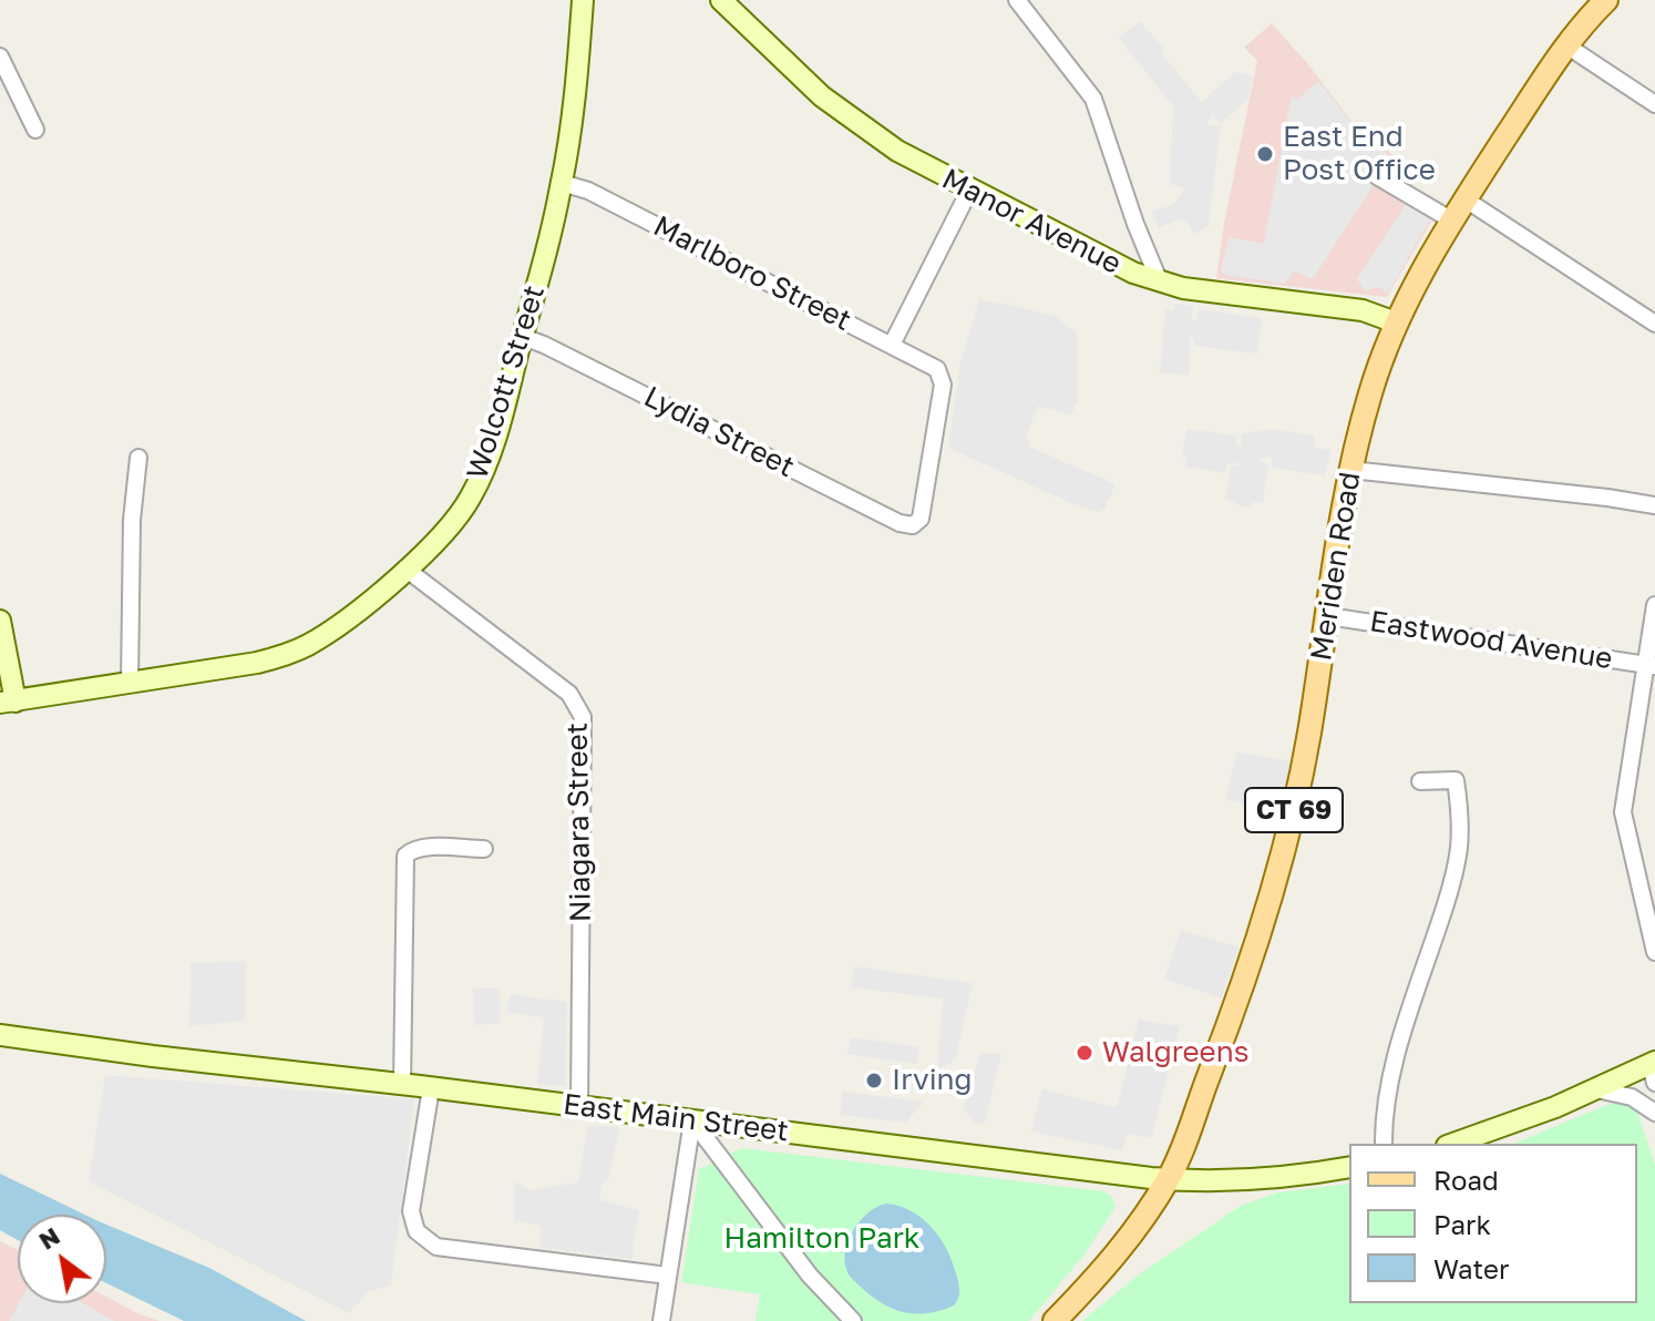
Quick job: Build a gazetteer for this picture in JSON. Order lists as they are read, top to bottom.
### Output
{
  "streets": {
    "main road": [
      "Manor Avenue",
      "Wolcott Street",
      "Meriden Road",
      "CT 69",
      "East Main Street"
    ],
    "street": [
      "Marlboro Street",
      "Lydia Street",
      "Eastwood Avenue",
      "Niagara Street"
    ]
  },
  "crossings": [
    ["Manor Avenue", "Meriden Road"],
    ["Marlboro Street", "Wolcott Street"],
    ["Marlboro Street", "Lydia Street"],
    ["Wolcott Street", "Lydia Street"],
    ["Wolcott Street", "Niagara Street"],
    ["Meriden Road", "Eastwood Avenue"],
    ["Meriden Road", "CT 69"],
    ["Meriden Road", "East Main Street"],
    ["CT 69", "East Main Street"],
    ["Niagara Street", "East Main Street"]
  ],
  "parks": ["Hamilton Park"],
  "places": ["East End Post Office", "Walgreens", "Irving"],
  "legend": ["Road", "Park", "Water"],
  "north": "top left"
}
